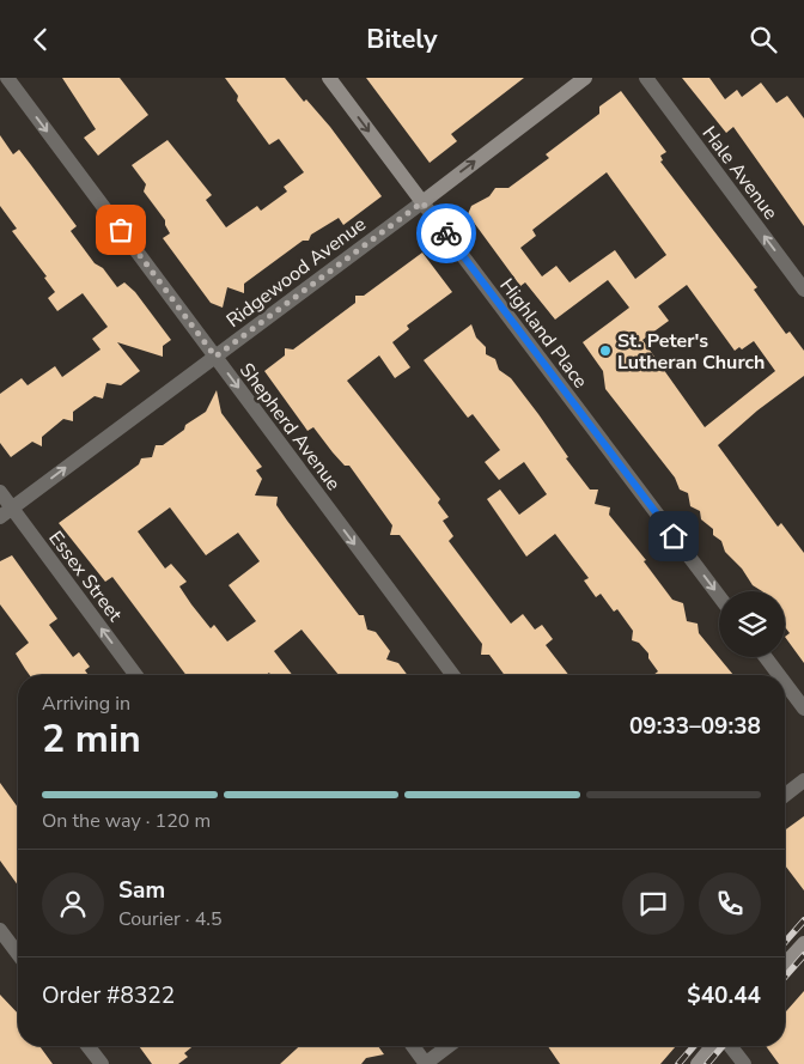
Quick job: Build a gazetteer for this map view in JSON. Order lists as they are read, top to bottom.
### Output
{
  "streets": {
    "main road": ["Ridgewood Avenue", "Highland Place"],
    "street": ["Hale Avenue", "Shepherd Avenue", "Essex Street"]
  },
  "crossings": [
    ["Ridgewood Avenue", "Highland Place"],
    ["Ridgewood Avenue", "Shepherd Avenue"],
    ["Ridgewood Avenue", "Essex Street"]
  ],
  "one_way": [
    "Hale Avenue",
    "Ridgewood Avenue",
    "Highland Place",
    "Shepherd Avenue",
    "Essex Street"
  ],
  "places": ["St. Peter's Lutheran Church"],
  "page": {
    "header": "Bitely",
    "heading": ["2 min", "Arriving in", "09:33–09:38"],
    "panel": [
      "Sam",
      "Courier · 4.5",
      "Order #8322",
      "$40.44"
    ],
    "bar": "On the way · 120 m"
  }
}
